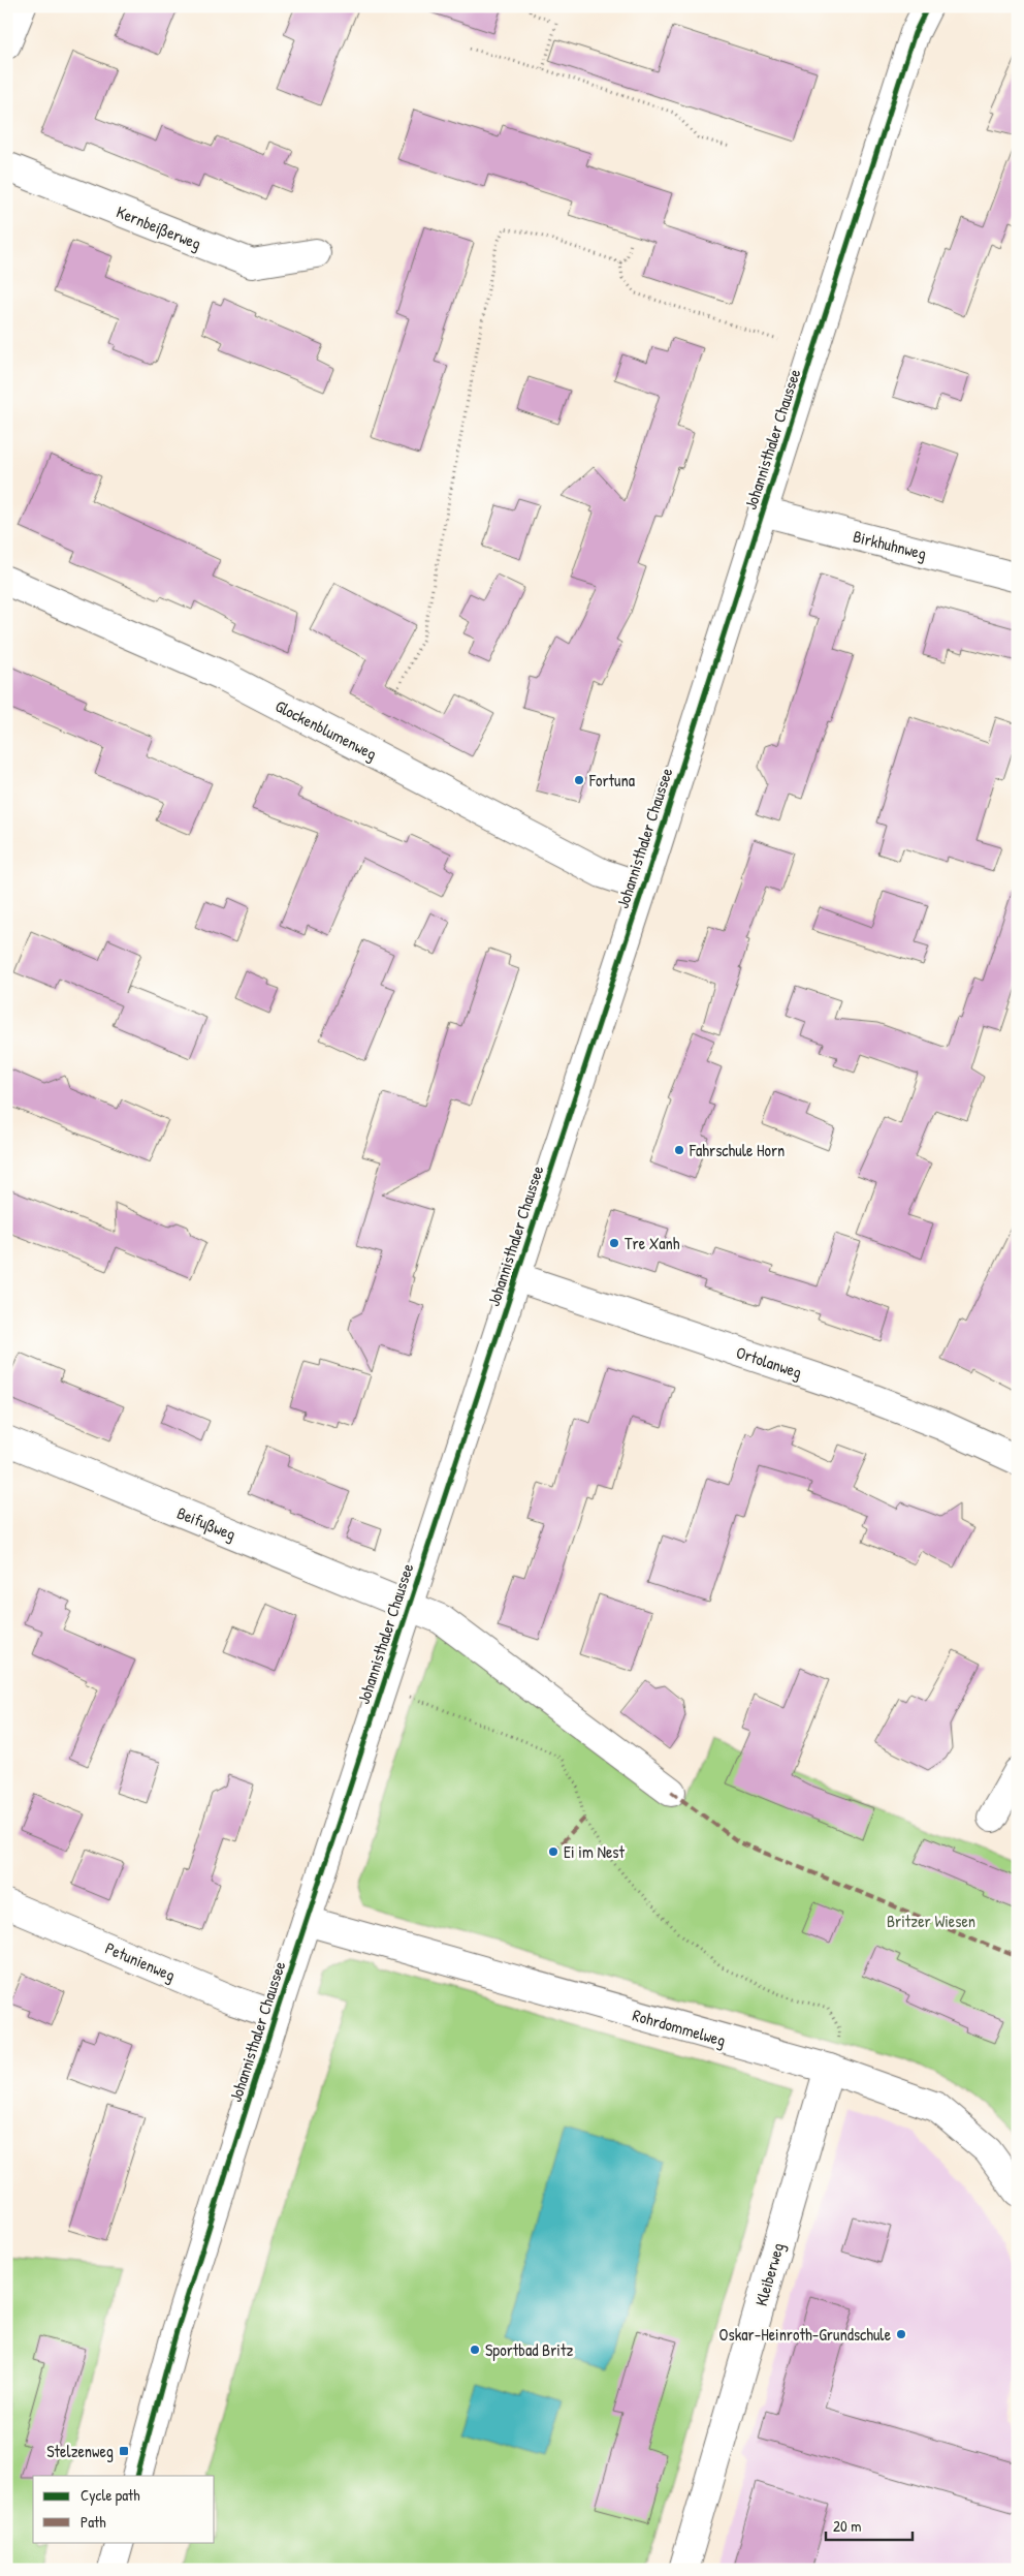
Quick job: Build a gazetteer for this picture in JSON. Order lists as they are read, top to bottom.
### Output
{
  "streets": {
    "street": [
      "Kernbeißerweg",
      "Johannisthaler Chaussee",
      "Birkhuhnweg",
      "Glockenblumenweg",
      "Ortolanweg",
      "Beifußweg",
      "Petunienweg",
      "Rohrdommelweg",
      "Kleiberweg"
    ]
  },
  "crossings": [
    ["Johannisthaler Chaussee", "Birkhuhnweg"],
    ["Johannisthaler Chaussee", "Glockenblumenweg"],
    ["Johannisthaler Chaussee", "Ortolanweg"],
    ["Johannisthaler Chaussee", "Beifußweg"],
    ["Johannisthaler Chaussee", "Petunienweg"],
    ["Johannisthaler Chaussee", "Rohrdommelweg"],
    ["Rohrdommelweg", "Kleiberweg"]
  ],
  "parks": ["Britzer Wiesen"],
  "places": {
    "other": [
      "Fortuna",
      "Fahrschule Horn",
      "Tre Xanh",
      "Ei im Nest",
      "Oskar-Heinroth-Grundschule",
      "Sportbad Britz"
    ],
    "transit": ["Stelzenweg"]
  },
  "legend": ["Cycle path", "Path"],
  "scale_bar": "20 m"
}
